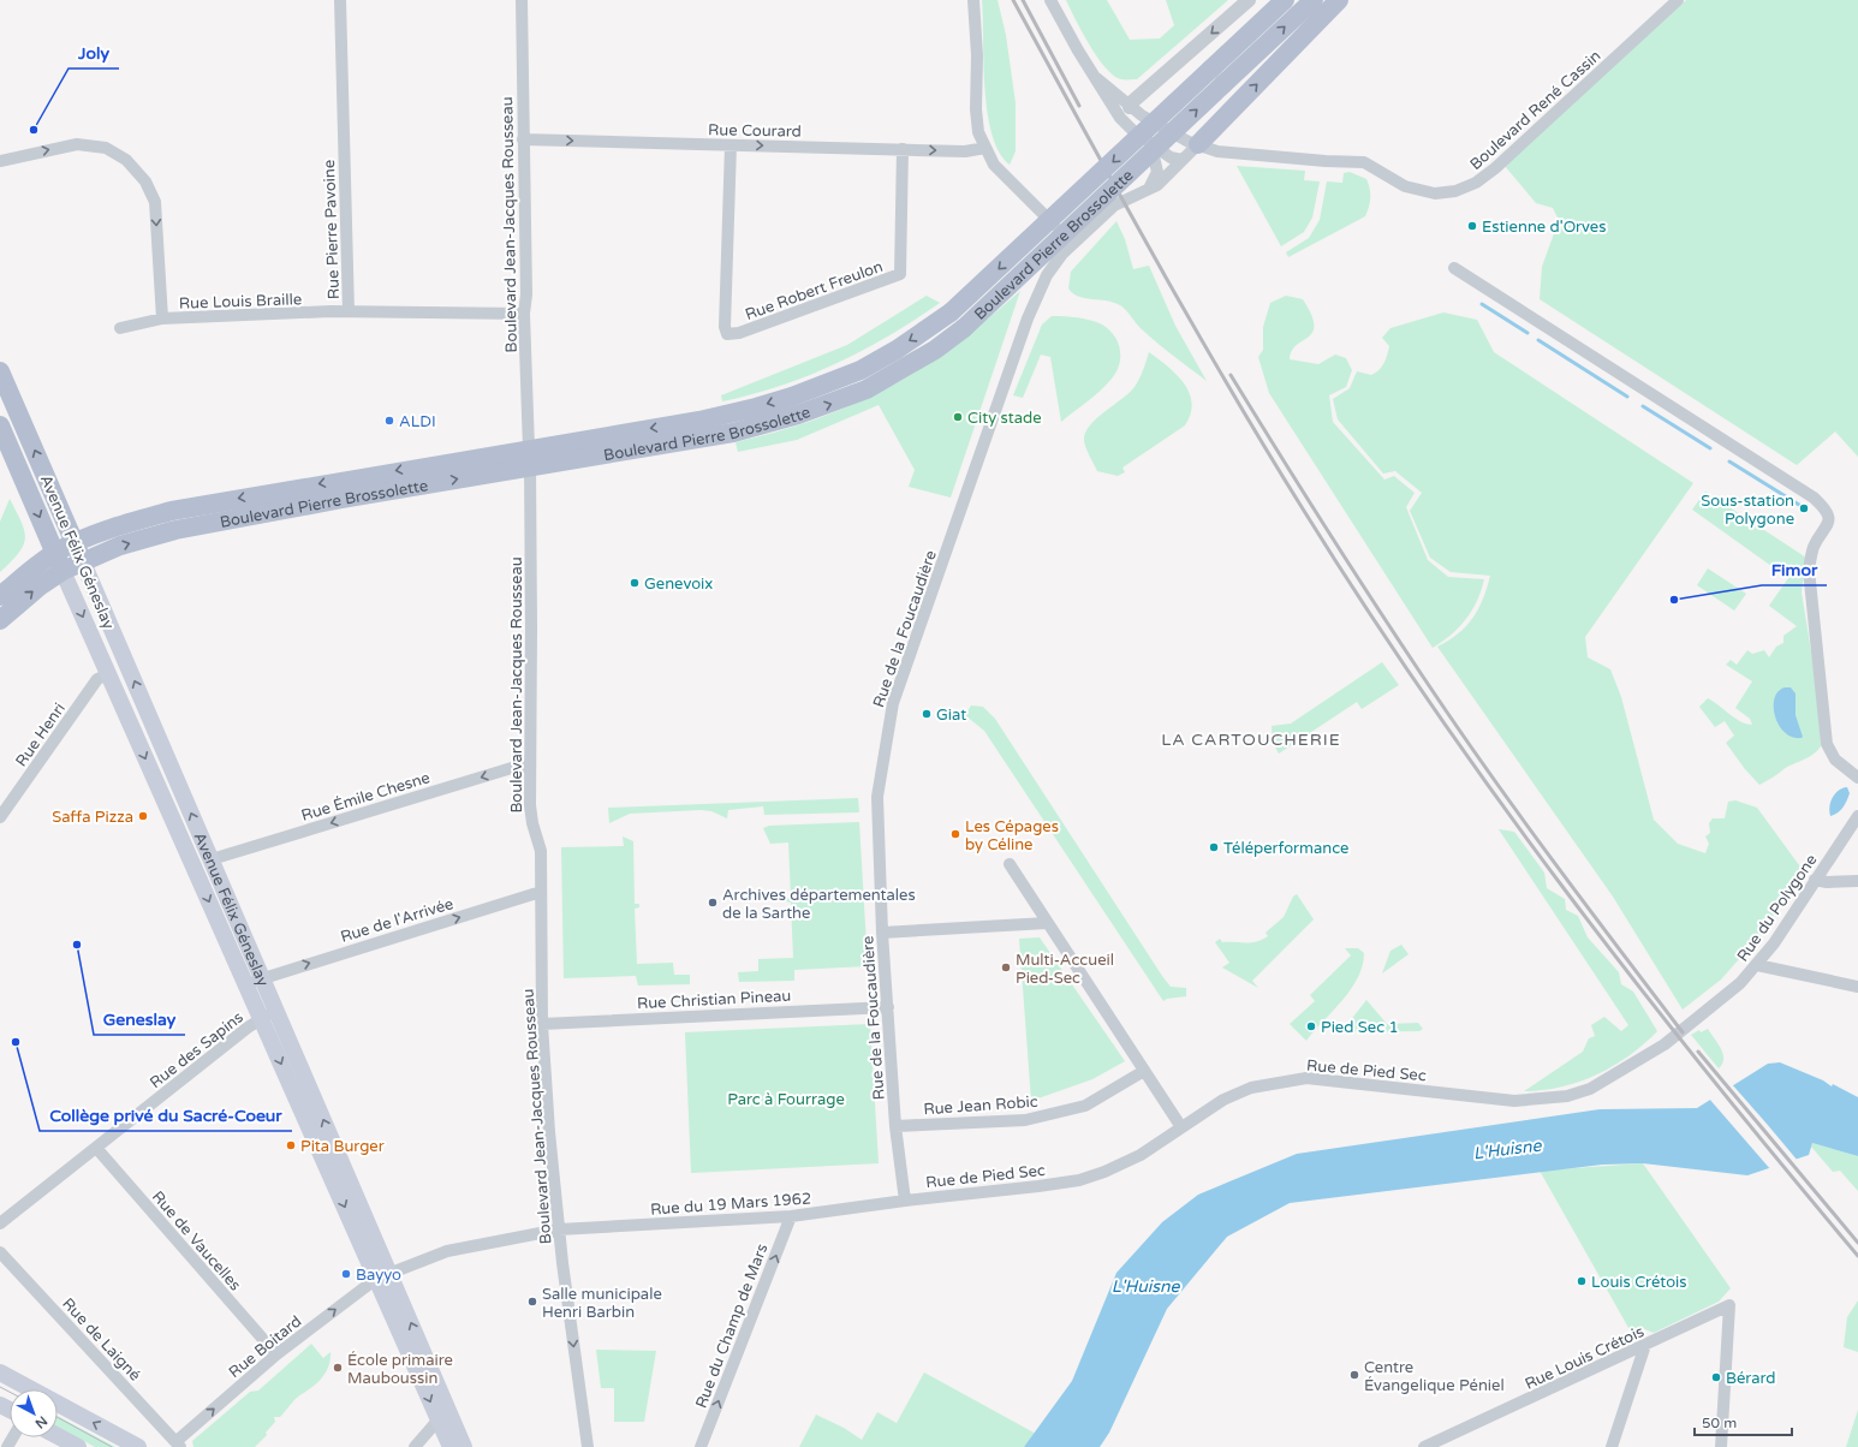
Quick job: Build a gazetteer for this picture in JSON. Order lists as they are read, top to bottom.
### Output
{
  "streets": {
    "main road": ["Boulevard Pierre Brossolette", "Avenue Félix Géneslay"],
    "street": [
      "Boulevard René Cassin",
      "Rue Courard",
      "Boulevard Jean-Jacques Rousseau",
      "Rue Pierre Pavoine",
      "Rue Robert Freulon",
      "Rue Louis Braille",
      "Rue de la Foucaudière",
      "Rue Henri",
      "Rue Émile Chesne",
      "Rue du Polygone",
      "Rue de l'Arrivée",
      "Rue Christian Pineau",
      "Rue des Sapins",
      "Rue de Pied Sec",
      "Rue Jean Robic",
      "Rue du 19 Mars 1962",
      "Rue de Vaucelles",
      "Rue du Champ de Mars",
      "Rue de Laigné",
      "Rue Boitard",
      "Rue Louis Crétois"
    ]
  },
  "crossings": [
    ["Boulevard René Cassin", "Rue de la Foucaudière"],
    ["Rue Courard", "Boulevard Jean-Jacques Rousseau"],
    ["Rue Courard", "Rue Robert Freulon"],
    ["Boulevard Jean-Jacques Rousseau", "Rue Pierre Pavoine"],
    ["Boulevard Jean-Jacques Rousseau", "Boulevard Pierre Brossolette"],
    ["Boulevard Jean-Jacques Rousseau", "Rue Émile Chesne"],
    ["Boulevard Jean-Jacques Rousseau", "Rue de l'Arrivée"],
    ["Boulevard Jean-Jacques Rousseau", "Rue Christian Pineau"],
    ["Boulevard Jean-Jacques Rousseau", "Rue du 19 Mars 1962"],
    ["Rue Pierre Pavoine", "Rue Louis Braille"],
    ["Boulevard Pierre Brossolette", "Avenue Félix Géneslay"],
    ["Avenue Félix Géneslay", "Rue Henri"],
    ["Avenue Félix Géneslay", "Rue Émile Chesne"],
    ["Avenue Félix Géneslay", "Rue de l'Arrivée"],
    ["Avenue Félix Géneslay", "Rue des Sapins"],
    ["Avenue Félix Géneslay", "Rue du 19 Mars 1962"],
    ["Avenue Félix Géneslay", "Rue Boitard"],
    ["Rue de la Foucaudière", "Rue Christian Pineau"],
    ["Rue de la Foucaudière", "Rue de Pied Sec"],
    ["Rue de la Foucaudière", "Rue Jean Robic"],
    ["Rue de la Foucaudière", "Rue du 19 Mars 1962"],
    ["Rue du Polygone", "Rue de Pied Sec"],
    ["Rue des Sapins", "Rue de Vaucelles"],
    ["Rue de Pied Sec", "Rue du 19 Mars 1962"],
    ["Rue du 19 Mars 1962", "Rue du Champ de Mars"],
    ["Rue du 19 Mars 1962", "Rue Boitard"],
    ["Rue de Vaucelles", "Rue Boitard"],
    ["Rue de Laigné", "Rue Boitard"]
  ],
  "one_way": [
    "Rue Courard",
    "Rue Émile Chesne",
    "Rue de l'Arrivée",
    "Rue du Champ de Mars",
    "Rue Boitard"
  ],
  "districts": ["LA CARTOUCHERIE"],
  "water": ["L'Huisne"],
  "parks": ["Parc à Fourrage"],
  "places": [
    "Joly",
    "Estienne d'Orves",
    "City stade",
    "ALDI",
    "Sous-station Polygone",
    "Genevoix",
    "Fimor",
    "Giat",
    "Saffa Pizza",
    "Les Cépages by Céline",
    "Téléperformance",
    "Archives départementales de la Sarthe",
    "Geneslay",
    "Multi-Accueil Pied-Sec",
    "Pied Sec 1",
    "Collège privé du Sacré-Coeur",
    "Pita Burger",
    "Bayyo",
    "Louis Crétois",
    "Salle municipale Henri Barbin",
    "École primaire Mauboussin",
    "Centre Évangelique Péniel",
    "Bérard"
  ],
  "scale_bar": "50 m",
  "north": "bottom right"
}
